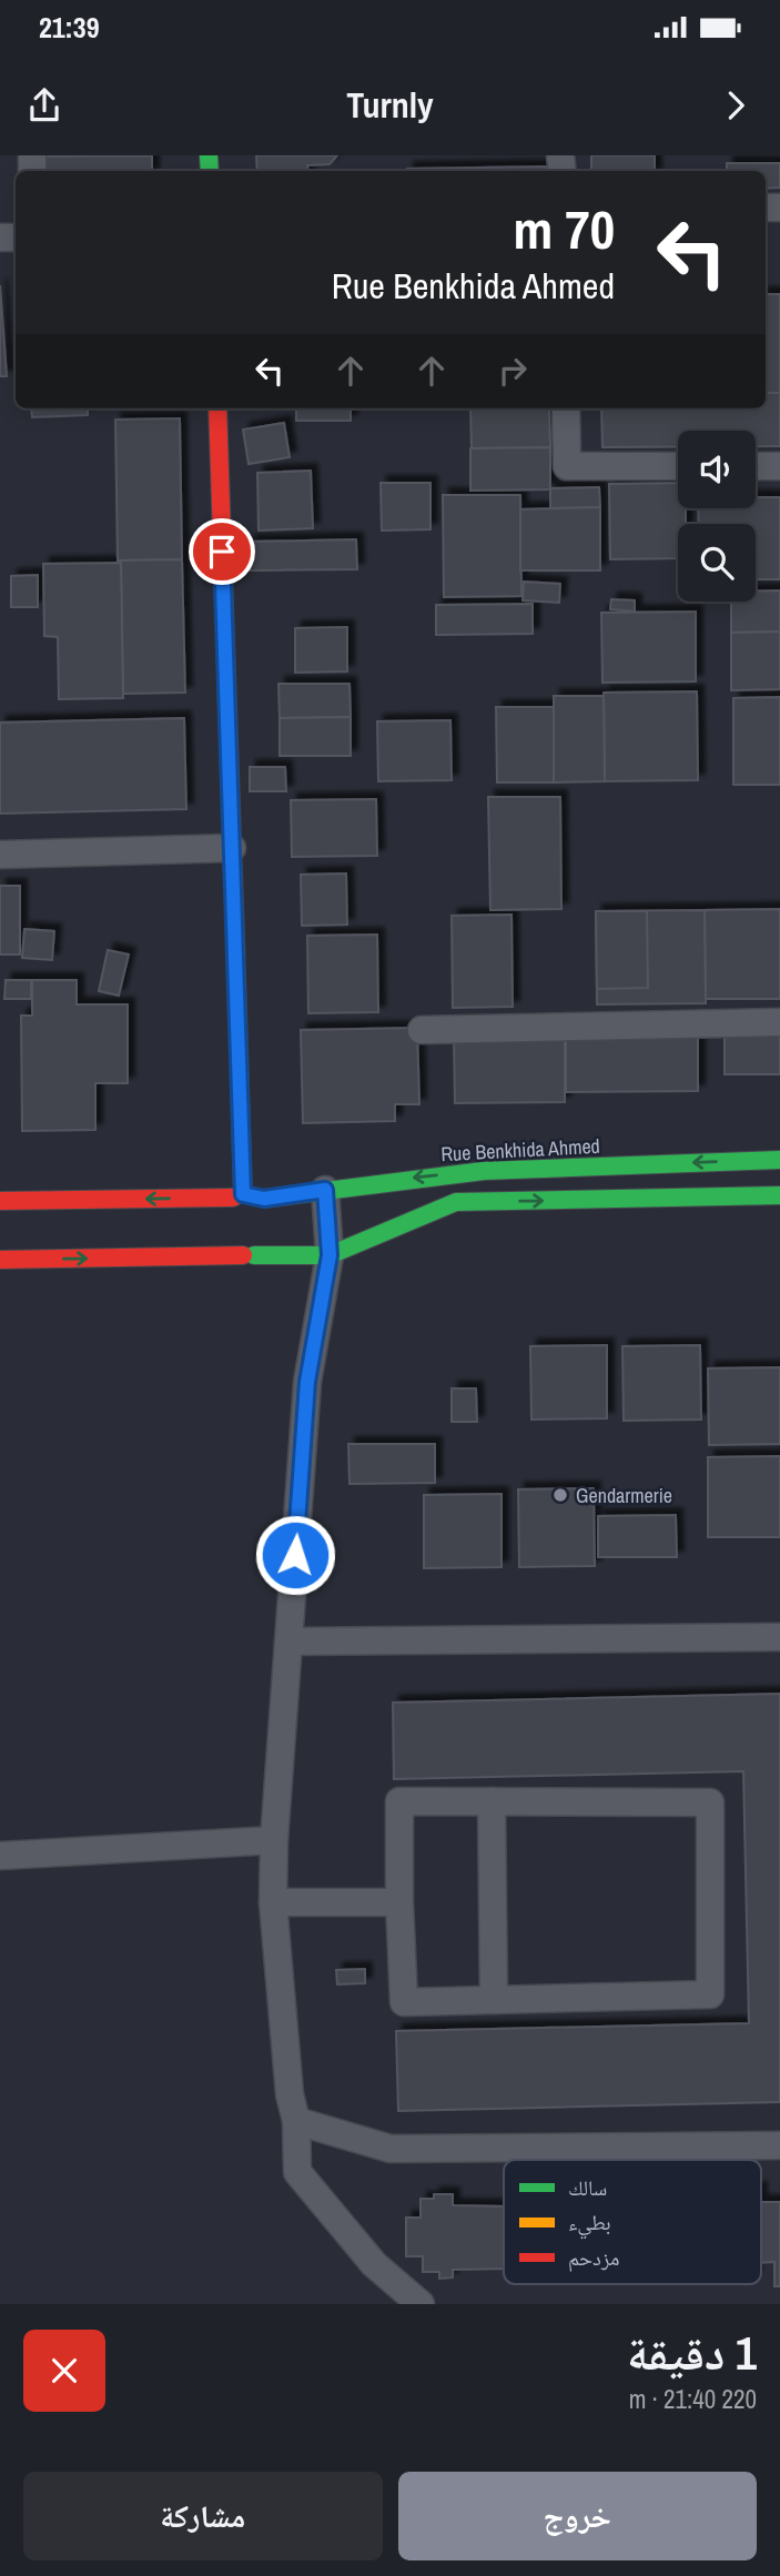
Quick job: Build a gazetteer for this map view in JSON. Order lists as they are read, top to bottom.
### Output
{
  "streets": {
    "main road": ["Rue Benkhida Ahmed"]
  },
  "places": ["Gendarmerie"],
  "legend": ["سالك", "بطيء", "مزدحم"],
  "page": {
    "status": "21:39",
    "header": "Turnly",
    "turn": ["70 m", "Rue Benkhida Ahmed"],
    "heading": ["1 دقيقة", "220 m · 21:40"],
    "buttons": ["خروج", "مشاركة"]
  }
}
